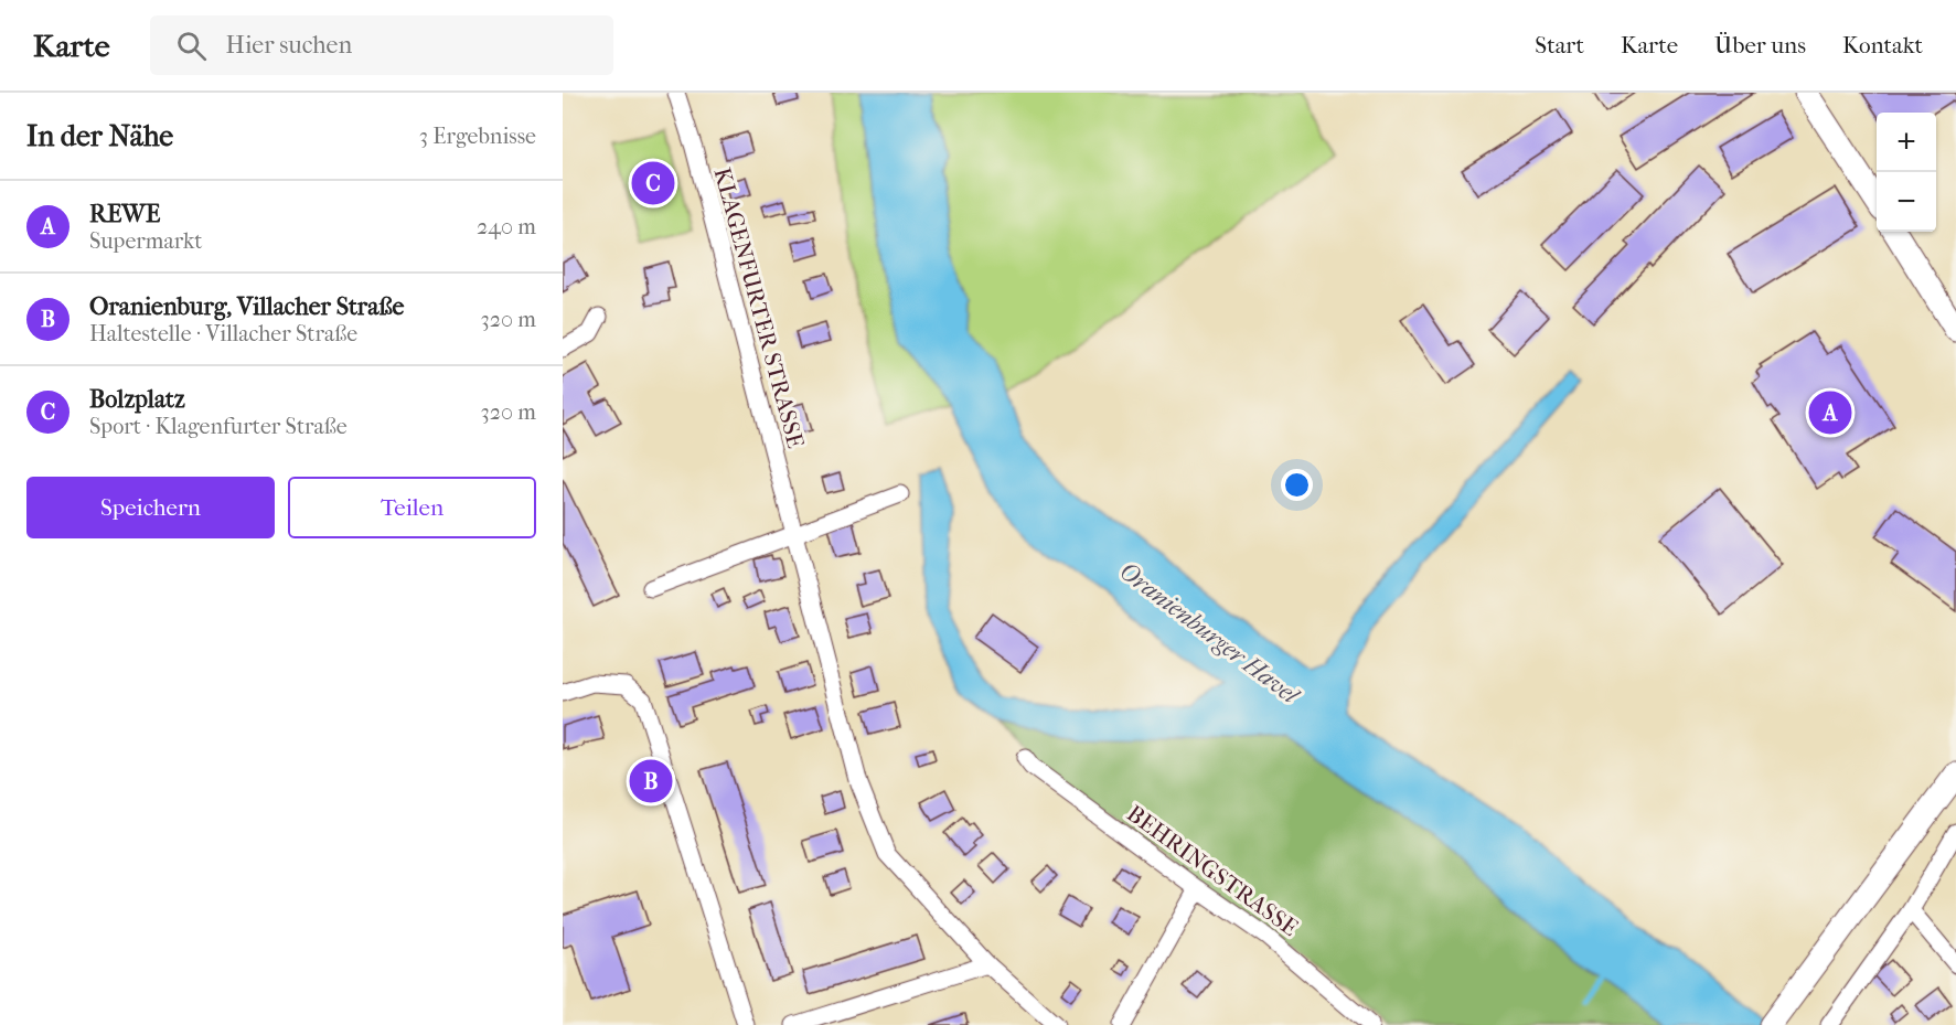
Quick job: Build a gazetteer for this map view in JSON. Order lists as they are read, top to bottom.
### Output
{
  "streets": {
    "street": ["KLAGENFURTER STRASSE", "BEHRINGSTRASSE"]
  },
  "water": ["Oranienburger Havel"],
  "page": {
    "header": "Karte",
    "search": "Hier suchen",
    "nav": [
      "Start",
      "Karte",
      "Über uns",
      "Kontakt"
    ],
    "heading": ["In der Nähe", "3 Ergebnisse"],
    "map_buttons": ["+", "−"],
    "pins": ["C", "A", "B"],
    "list": [
      {
        "mark": "A",
        "name": "REWE",
        "note": "Supermarkt",
        "value": "240 m"
      },
      {
        "mark": "B",
        "name": "Oranienburg, Villacher Straße",
        "note": "Haltestelle · Villacher Straße",
        "value": "320 m"
      },
      {
        "mark": "C",
        "name": "Bolzplatz",
        "note": "Sport · Klagenfurter Straße",
        "value": "320 m"
      }
    ],
    "buttons": ["Speichern", "Teilen"]
  }
}
